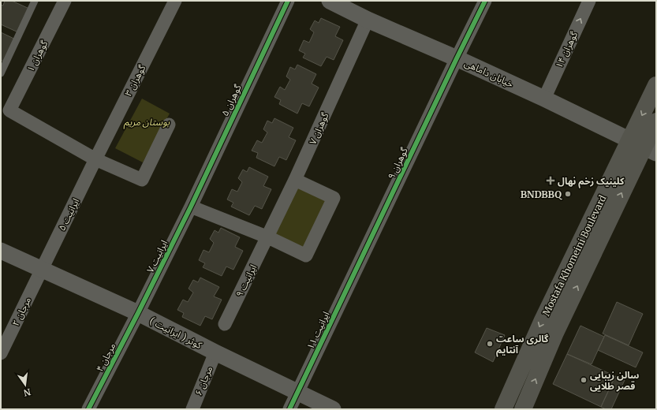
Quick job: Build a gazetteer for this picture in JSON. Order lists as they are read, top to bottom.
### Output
{
  "streets": {
    "main road": ["Mostafa Khomeini Boulevard"],
    "street": [
      "گوهران ۱۴",
      "گوهران ۱",
      "خیابان داماهی",
      "گوهران ۳",
      "گوهران ۵",
      "گوهران ۷",
      "گوهران ۹",
      "ایرانیت ۵",
      "ایرانیت ۷",
      "ایرانیت ۹",
      "مرجان ۲",
      "ایرانیت ۱۱",
      "کوثر ( ایرانیت )",
      "مرجان ۴",
      "مرجان ۶"
    ]
  },
  "crossings": [
    ["گوهران ۱۴", "خیابان داماهی"],
    ["گوهران ۱", "گوهران ۳"],
    ["گوهران ۱", "ایرانیت ۵"],
    ["خیابان داماهی", "گوهران ۷"],
    ["خیابان داماهی", "گوهران ۹"],
    ["خیابان داماهی", "Mostafa Khomeini Boulevard"],
    ["گوهران ۳", "ایرانیت ۵"],
    ["گوهران ۵", "ایرانیت ۷"],
    ["گوهران ۷", "ایرانیت ۹"],
    ["گوهران ۹", "ایرانیت ۱۱"],
    ["ایرانیت ۵", "مرجان ۲"],
    ["ایرانیت ۵", "کوثر ( ایرانیت )"],
    ["ایرانیت ۷", "کوثر ( ایرانیت )"],
    ["ایرانیت ۷", "مرجان ۴"],
    ["مرجان ۲", "کوثر ( ایرانیت )"],
    ["ایرانیت ۱۱", "کوثر ( ایرانیت )"],
    ["کوثر ( ایرانیت )", "مرجان ۴"],
    ["کوثر ( ایرانیت )", "مرجان ۶"]
  ],
  "one_way": ["گوهران ۱۴"],
  "parks": ["بوستان مریم"],
  "places": {
    "health": ["کلینیک زخم نهال"],
    "other": ["BNDBBQ", "گالری ساعت آنتایم", "سالن زیبایی قصر طلایی"]
  },
  "north": "bottom"
}
